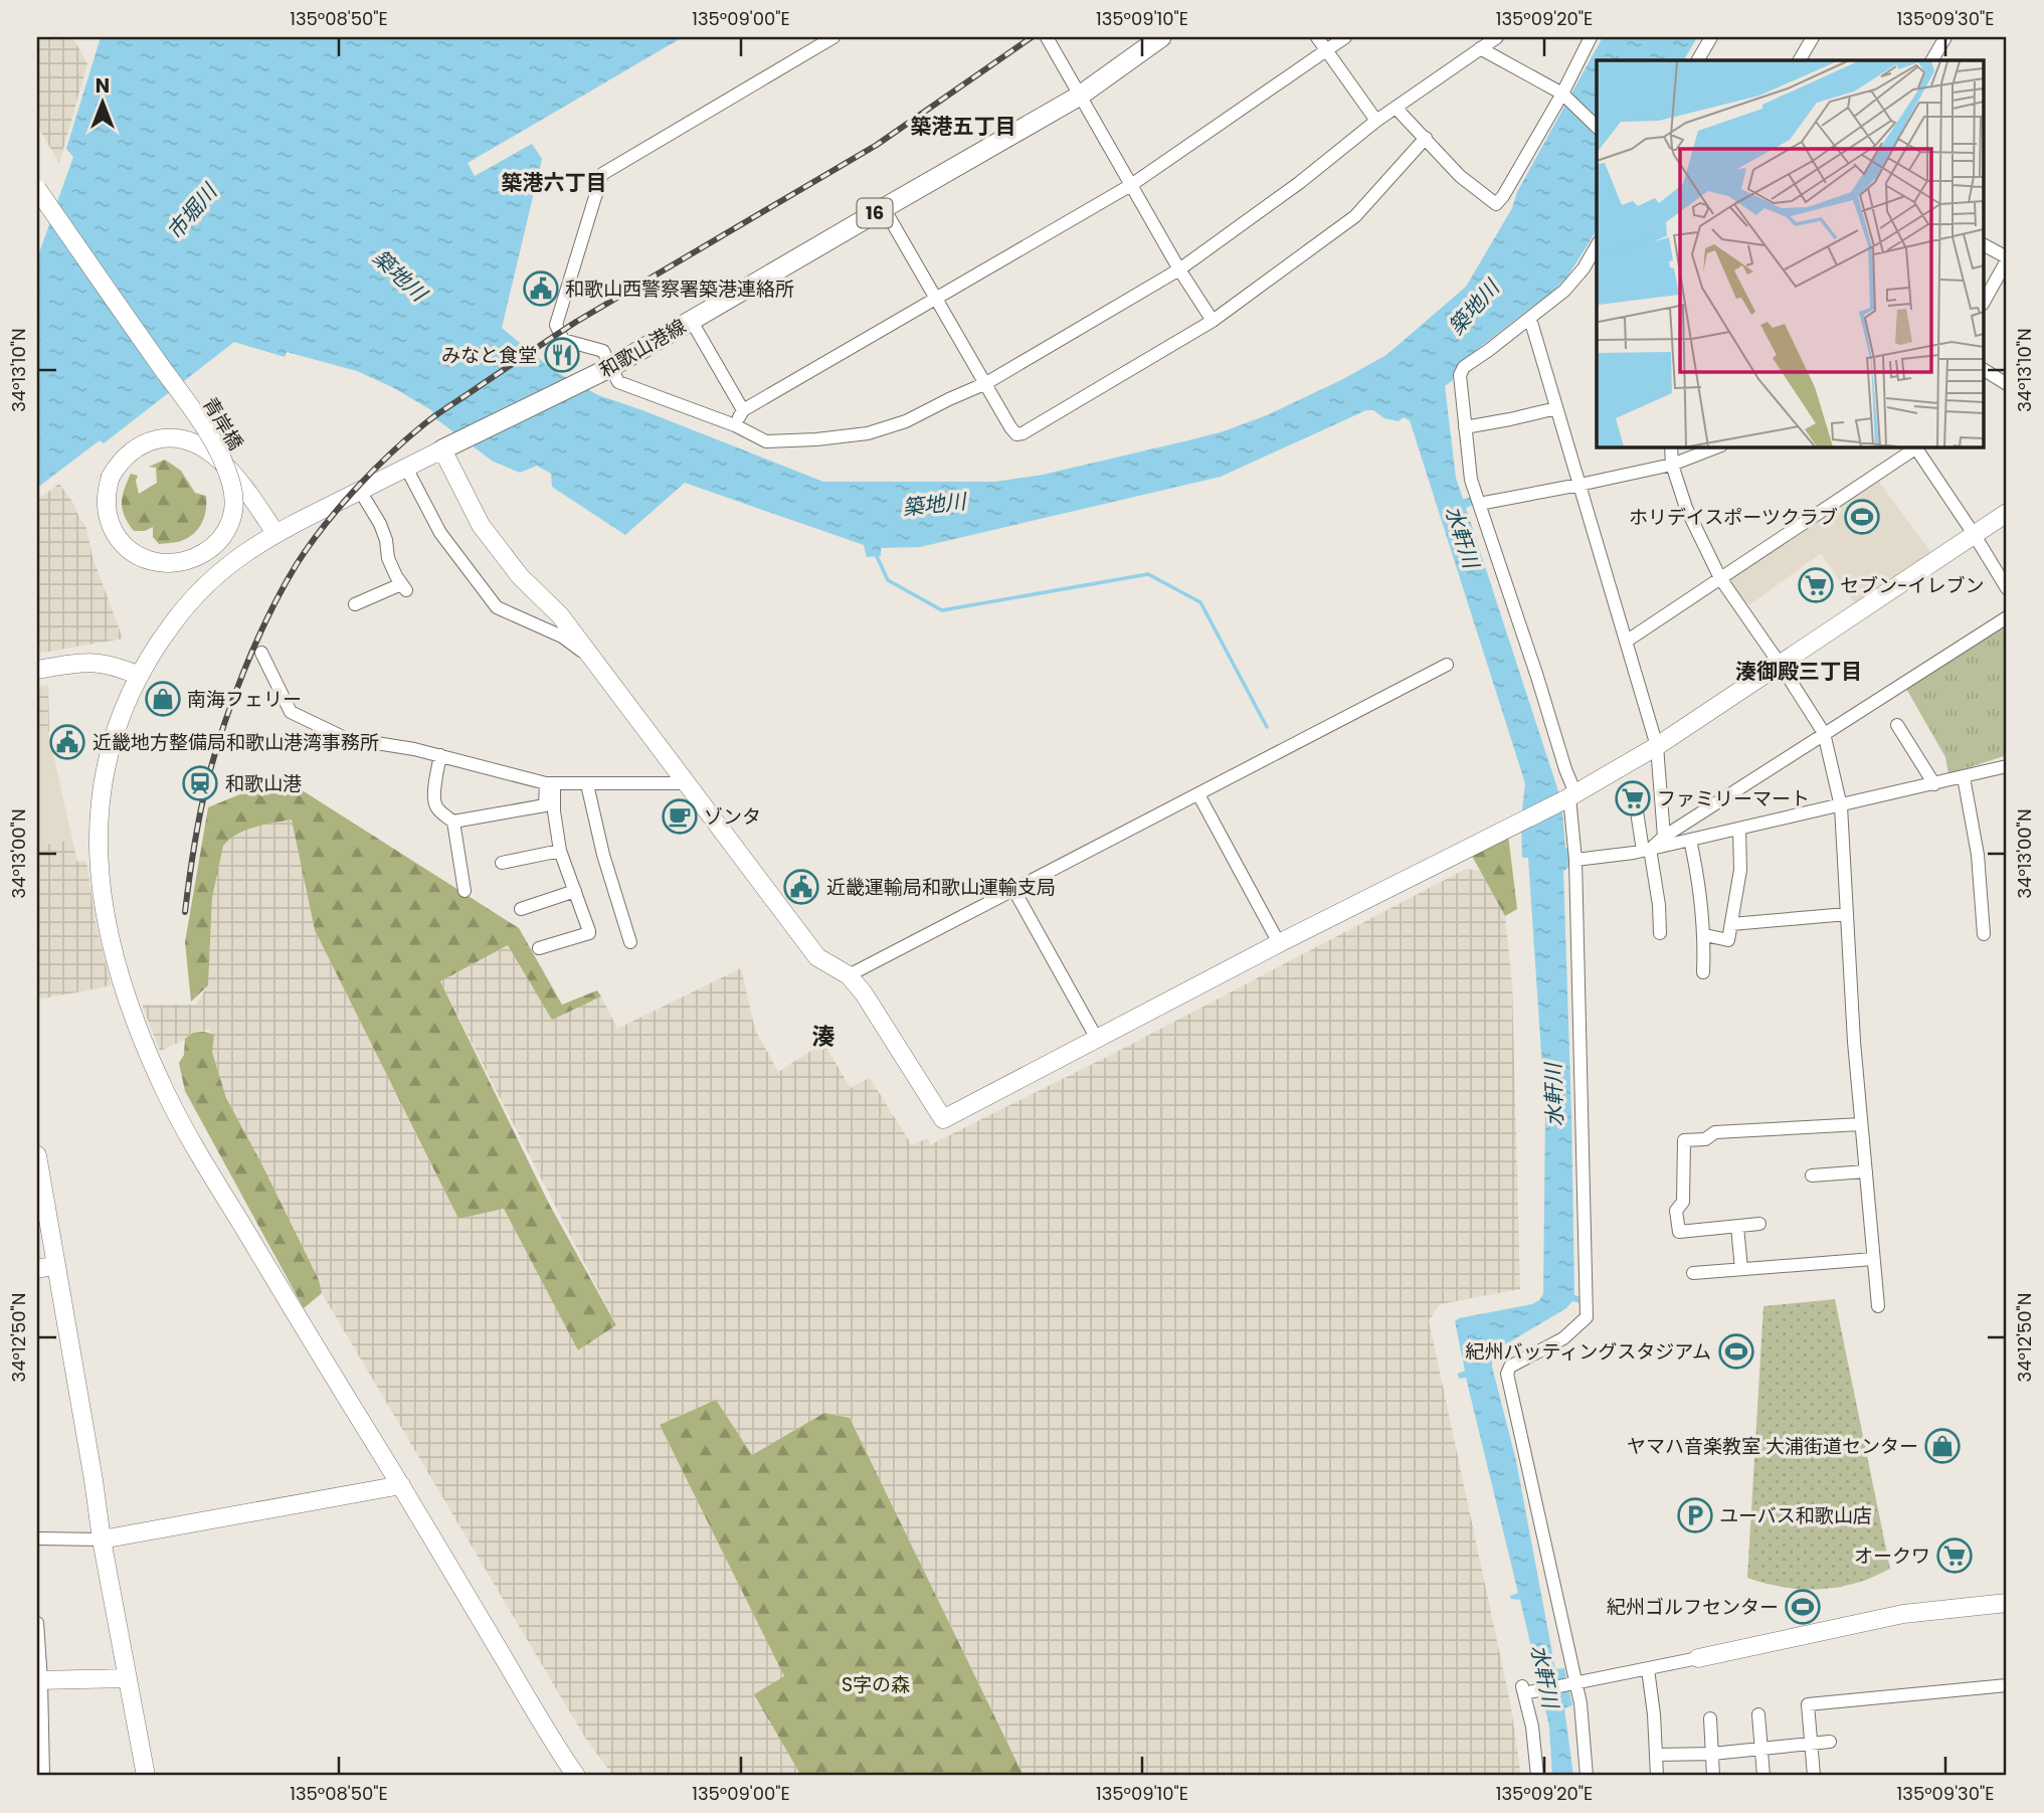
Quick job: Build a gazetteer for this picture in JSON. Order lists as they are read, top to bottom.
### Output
{
  "streets": {
    "main road": ["16", "和歌山港線"],
    "street": ["青岸橋"]
  },
  "districts": [
    "築港五丁目",
    "築港六丁目",
    "湊御殿三丁目",
    "湊"
  ],
  "water": ["市堀川", "築地川", "水軒川"],
  "parks": ["S字の森"],
  "places": {
    "public building": ["和歌山西警察署築港連絡所", "近畿地方整備局和歌山港湾事務所", "近畿運輸局和歌山運輸支局"],
    "restaurant": ["みなと食堂"],
    "sports": ["ホリデイスポーツクラブ", "紀州バッティングスタジアム", "紀州ゴルフセンター"],
    "supermarket": ["セブン-イレブン", "ファミリーマート", "オークワ"],
    "shop": ["南海フェリー", "ヤマハ音楽教室 大浦街道センター"],
    "station": ["和歌山港"],
    "cafe": ["ゾンタ"],
    "parking": ["ユーバス和歌山店"]
  },
  "north": "top",
  "coordinates": [
    "135°08'50\"E",
    "135°09'00\"E",
    "135°09'10\"E",
    "135°09'20\"E",
    "135°09'30\"E",
    "34°13'10\"N",
    "34°13'00\"N",
    "34°12'50\"N"
  ]
}
